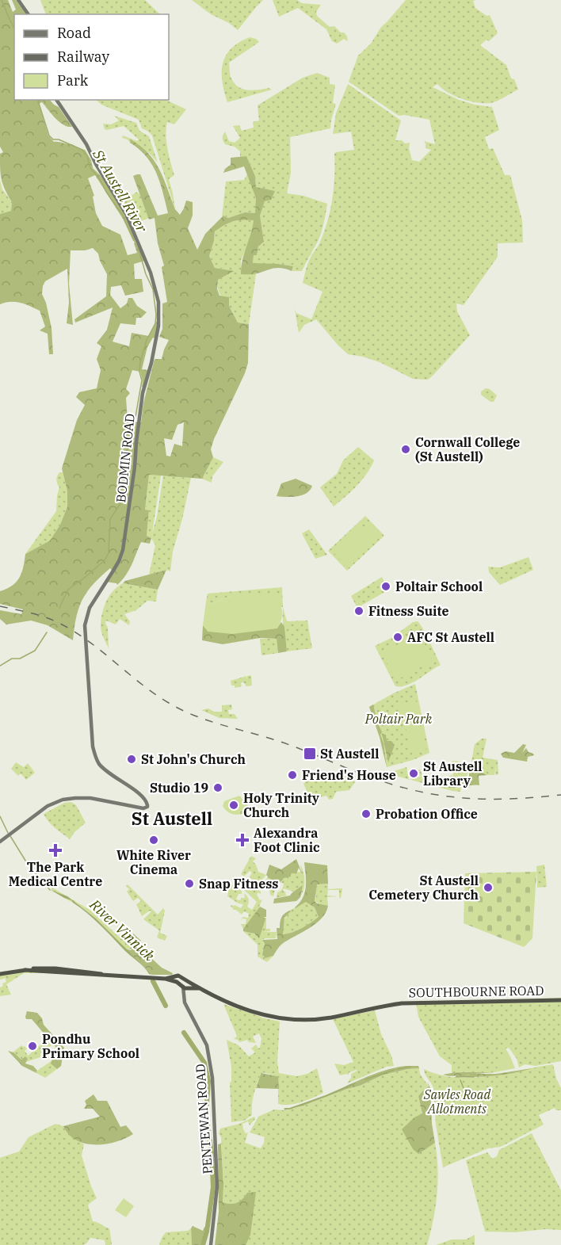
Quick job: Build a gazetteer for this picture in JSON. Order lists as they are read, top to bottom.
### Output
{
  "streets": {
    "highway": ["SOUTHBOURNE ROAD"],
    "main road": ["BODMIN ROAD", "PENTEWAN ROAD"]
  },
  "crossings": [
    ["SOUTHBOURNE ROAD", "PENTEWAN ROAD"]
  ],
  "districts": ["St Austell"],
  "water": ["St Austell River", "River Vinnick"],
  "parks": ["Poltair Park", "Sawles Road Allotments"],
  "places": {
    "other": [
      "Cornwall College (St Austell)",
      "Poltair School",
      "Fitness Suite",
      "AFC St Austell",
      "St John's Church",
      "St Austell Library",
      "Friend's House",
      "Studio 19",
      "Holy Trinity Church",
      "Probation Office",
      "White River Cinema",
      "Snap Fitness",
      "St Austell Cemetery Church",
      "Pondhu Primary School"
    ],
    "transit": ["St Austell"],
    "health": ["Alexandra Foot Clinic", "The Park Medical Centre"]
  },
  "legend": ["Road", "Railway", "Park"]
}
